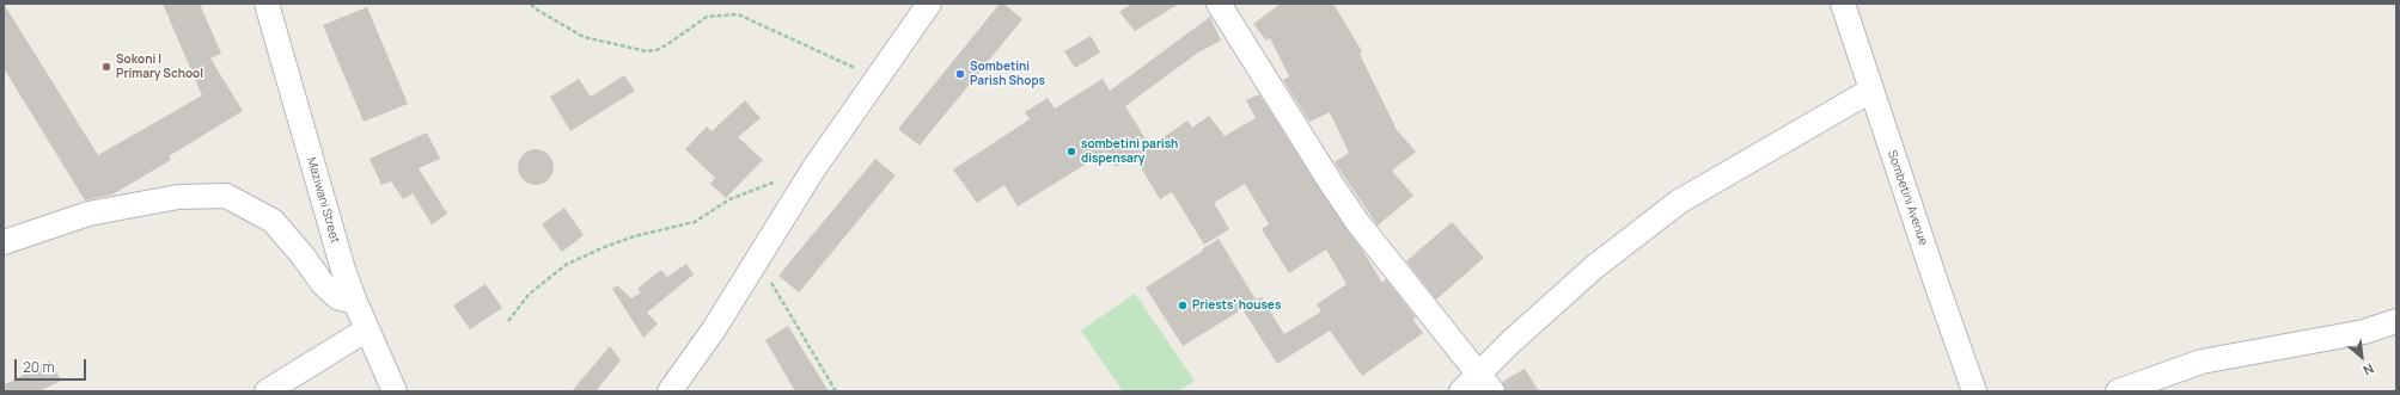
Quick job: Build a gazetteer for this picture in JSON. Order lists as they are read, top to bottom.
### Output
{
  "streets": {
    "street": ["Sombetini Avenue", "Maziwani Street"]
  },
  "places": [
    "Sokoni I Primary School",
    "Sombetini Parish Shops",
    "sombetini parish dispensary",
    "Priests' houses"
  ],
  "scale_bar": "20 m",
  "north": "bottom right"
}
